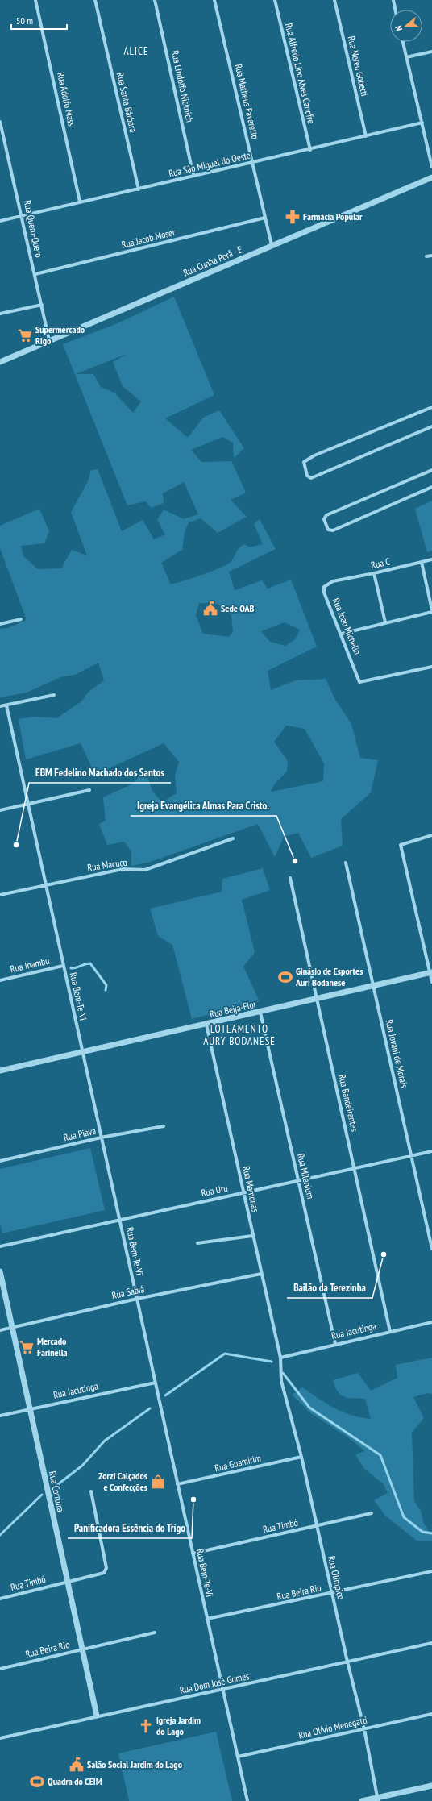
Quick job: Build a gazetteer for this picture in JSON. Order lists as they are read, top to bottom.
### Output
{
  "streets": {
    "street": [
      "Rua Nereu Gobetti",
      "Rua Alfredo Lino Alves Canofre",
      "Rua Lindolfo Nicknich",
      "Rua Adolfo Mass",
      "Rua Matheus Favaretto",
      "Rua Santa Bárbara",
      "Rua São Miguel do Oeste",
      "Rua Quero-Quero",
      "Rua Jacob Moser",
      "Rua Cunha Porã - E",
      "Rua C",
      "Rua João Michelin",
      "Rua Macuco",
      "Rua Inambu",
      "Rua Bem-Te-Vi",
      "Rua Beija-Flor",
      "Rua Jovani de Morais",
      "Rua Bandeirantes",
      "Rua Piava",
      "Rua Milenium",
      "Rua Mamonas",
      "Rua Uru",
      "Rua Sabiá",
      "Rua Jacutinga",
      "Rua Guamirim",
      "Rua Corruíra",
      "Rua Timbó",
      "Rua Olímpico",
      "Rua Beira Rio",
      "Rua Dom José Gomes",
      "Rua Olívio Menegatti"
    ]
  },
  "crossings": [
    ["Rua Nereu Gobetti", "Rua São Miguel do Oeste"],
    ["Rua Alfredo Lino Alves Canofre", "Rua São Miguel do Oeste"],
    ["Rua Lindolfo Nicknich", "Rua São Miguel do Oeste"],
    ["Rua Adolfo Mass", "Rua São Miguel do Oeste"],
    ["Rua Matheus Favaretto", "Rua São Miguel do Oeste"],
    ["Rua Matheus Favaretto", "Rua Jacob Moser"],
    ["Rua Matheus Favaretto", "Rua Cunha Porã - E"],
    ["Rua Santa Bárbara", "Rua São Miguel do Oeste"],
    ["Rua São Miguel do Oeste", "Rua Quero-Quero"],
    ["Rua Quero-Quero", "Rua Jacob Moser"],
    ["Rua Quero-Quero", "Rua Cunha Porã - E"],
    ["Rua C", "Rua João Michelin"],
    ["Rua Macuco", "Rua Bem-Te-Vi"],
    ["Rua Inambu", "Rua Bem-Te-Vi"],
    ["Rua Bem-Te-Vi", "Rua Beija-Flor"],
    ["Rua Bem-Te-Vi", "Rua Piava"],
    ["Rua Bem-Te-Vi", "Rua Uru"],
    ["Rua Bem-Te-Vi", "Rua Sabiá"],
    ["Rua Bem-Te-Vi", "Rua Jacutinga"],
    ["Rua Bem-Te-Vi", "Rua Guamirim"],
    ["Rua Bem-Te-Vi", "Rua Timbó"],
    ["Rua Bem-Te-Vi", "Rua Beira Rio"],
    ["Rua Bem-Te-Vi", "Rua Dom José Gomes"],
    ["Rua Bem-Te-Vi", "Rua Olívio Menegatti"],
    ["Rua Beija-Flor", "Rua Jovani de Morais"],
    ["Rua Beija-Flor", "Rua Bandeirantes"],
    ["Rua Beija-Flor", "Rua Milenium"],
    ["Rua Beija-Flor", "Rua Mamonas"],
    ["Rua Jovani de Morais", "Rua Uru"],
    ["Rua Bandeirantes", "Rua Uru"],
    ["Rua Bandeirantes", "Rua Jacutinga"],
    ["Rua Milenium", "Rua Uru"],
    ["Rua Milenium", "Rua Jacutinga"],
    ["Rua Mamonas", "Rua Uru"],
    ["Rua Mamonas", "Rua Sabiá"],
    ["Rua Mamonas", "Rua Jacutinga"],
    ["Rua Mamonas", "Rua Olímpico"],
    ["Rua Sabiá", "Rua Corruíra"],
    ["Rua Jacutinga", "Rua Corruíra"],
    ["Rua Jacutinga", "Rua Olímpico"],
    ["Rua Guamirim", "Rua Olímpico"],
    ["Rua Corruíra", "Rua Timbó"],
    ["Rua Corruíra", "Rua Beira Rio"],
    ["Rua Corruíra", "Rua Dom José Gomes"],
    ["Rua Timbó", "Rua Olímpico"],
    ["Rua Olímpico", "Rua Beira Rio"],
    ["Rua Olímpico", "Rua Dom José Gomes"],
    ["Rua Olímpico", "Rua Olívio Menegatti"]
  ],
  "districts": ["ALICE", "LOTEAMENTO AURY BODANESE"],
  "places": {
    "pharmacy": ["Farmácia Popular"],
    "supermarket": ["Supermercado Rigo", "Mercado Farinella"],
    "public building": ["Sede OAB", "Salão Social Jardim do Lago"],
    "other": [
      "EBM Fedelino Machado dos Santos",
      "Igreja Evangélica Almas Para Cristo.",
      "Bailão da Terezinha",
      "Panificadora Essência do Trigo"
    ],
    "sports": ["Ginásio de Esportes Auri Bodanese", "Quadra do CEIM"],
    "shop": ["Zorzi Calçados e Confecções"],
    "church": ["Igreja Jardim do Lago"]
  },
  "scale_bar": "50 m",
  "north": "left"
}
